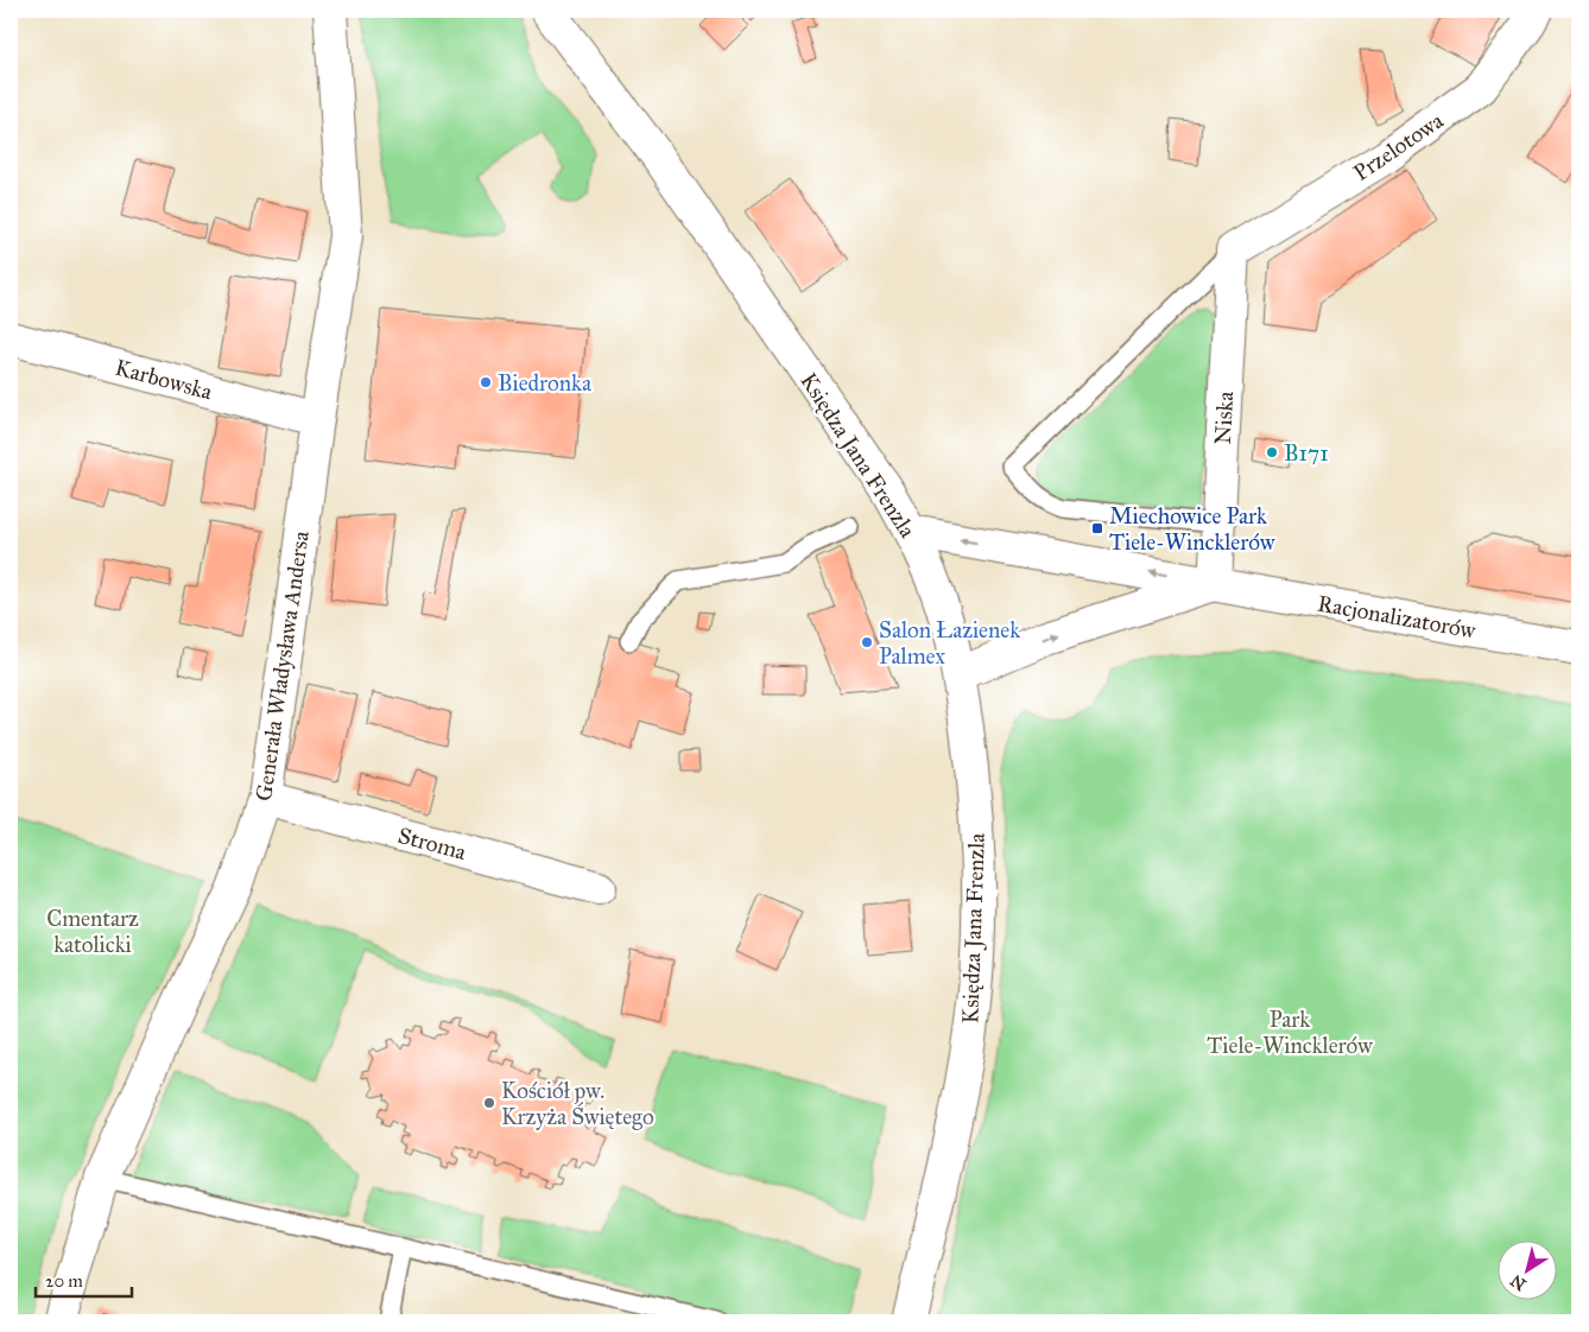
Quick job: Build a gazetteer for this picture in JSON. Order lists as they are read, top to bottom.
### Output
{
  "streets": {
    "street": [
      "Przelotowa",
      "Karbowska",
      "Niska",
      "Księdza Jana Frenzla",
      "Racjonalizatorów",
      "Generała Władysława Andersa",
      "Stroma"
    ]
  },
  "crossings": [
    ["Przelotowa", "Niska"],
    ["Karbowska", "Generała Władysława Andersa"],
    ["Niska", "Racjonalizatorów"],
    ["Księdza Jana Frenzla", "Racjonalizatorów"],
    ["Generała Władysława Andersa", "Stroma"]
  ],
  "parks": ["Cmentarz katolicki", "Park Tiele-Wincklerów"],
  "places": {
    "other": [
      "Biedronka",
      "B171",
      "Salon Łazienek Palmex",
      "Kościół pw. Krzyża Świętego"
    ],
    "transit": ["Miechowice Park Tiele-Wincklerów"]
  },
  "scale_bar": "20 m",
  "north": "bottom left"
}
